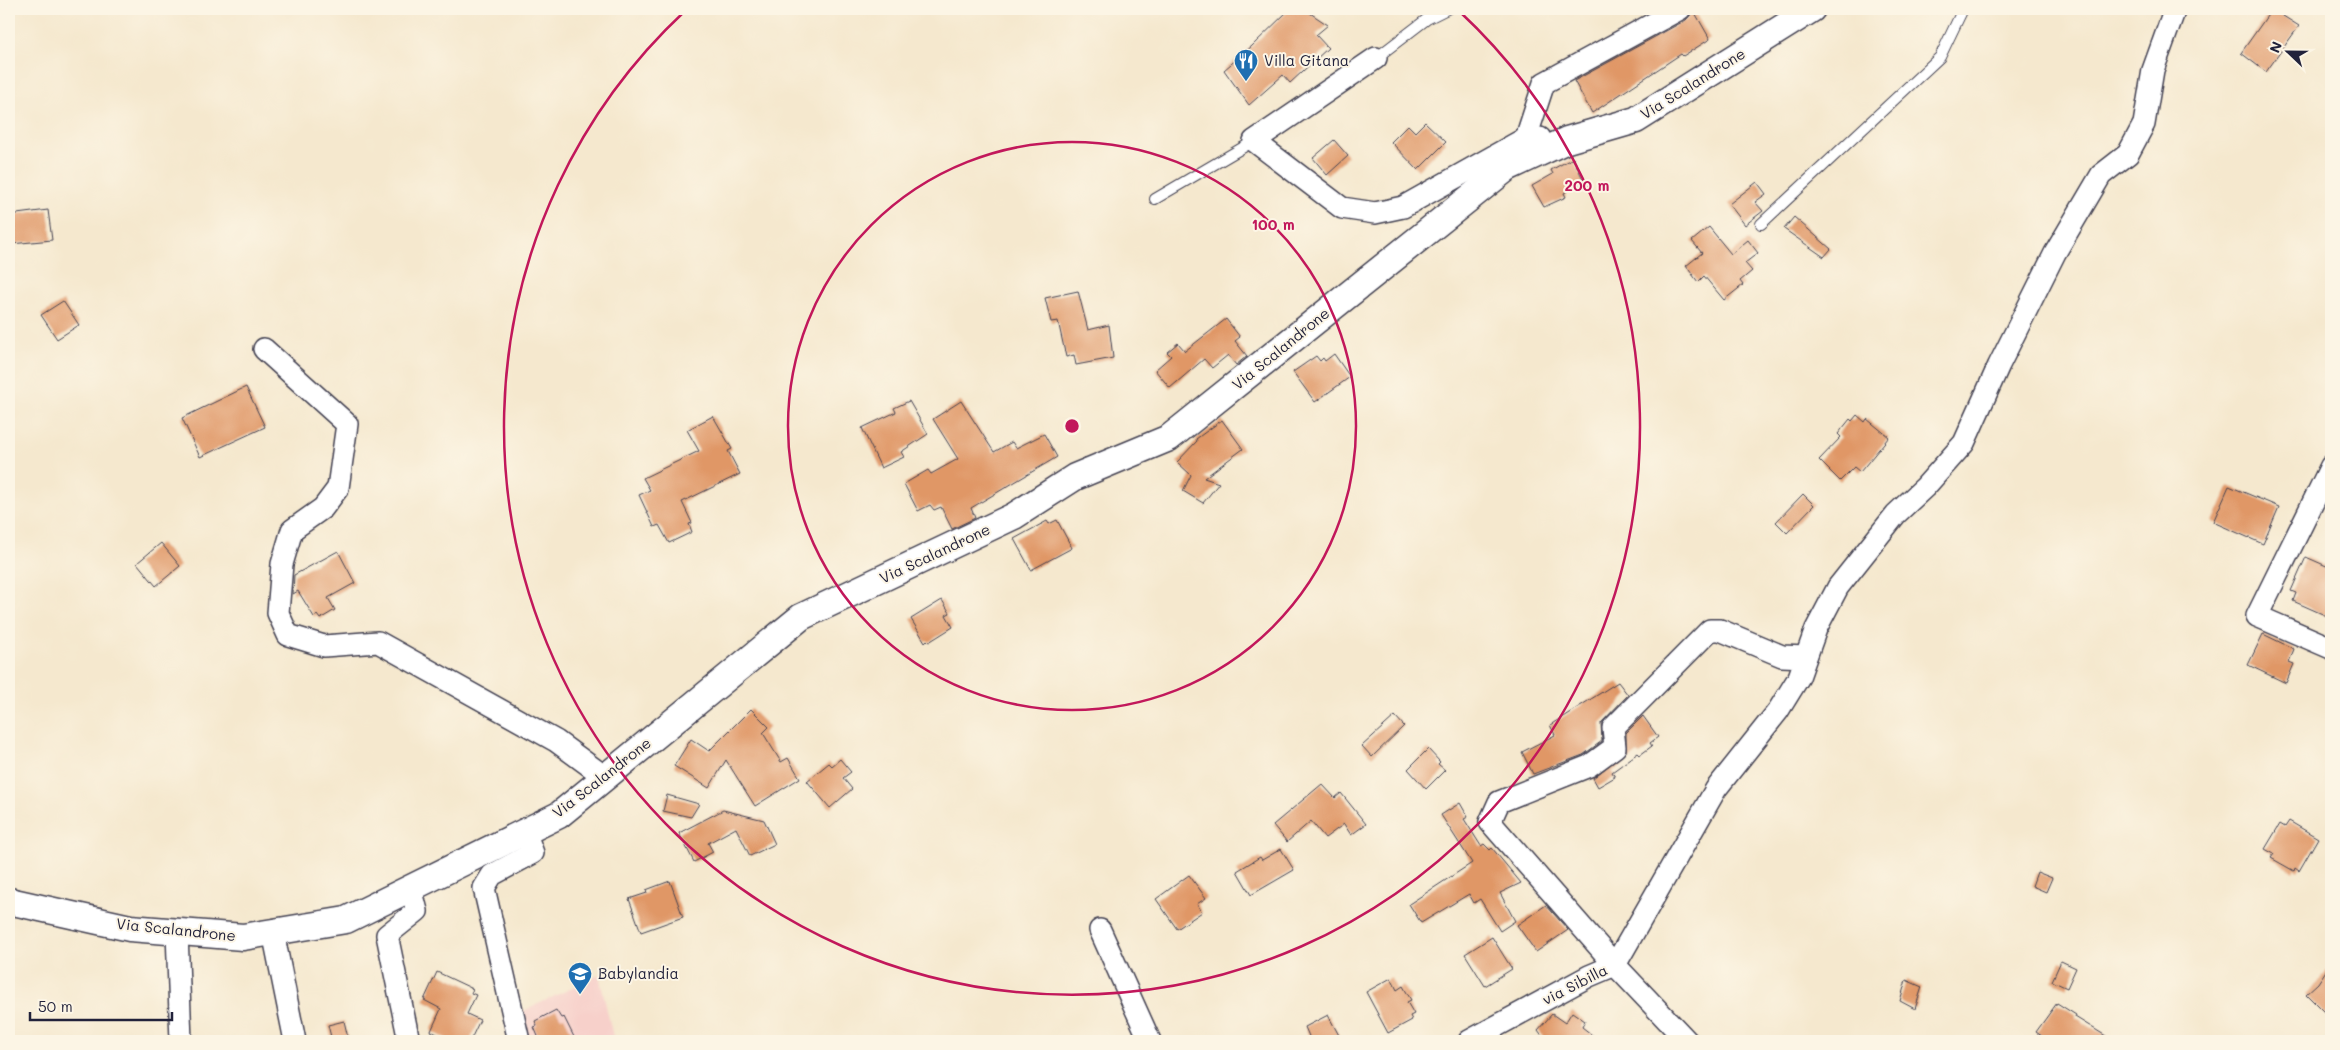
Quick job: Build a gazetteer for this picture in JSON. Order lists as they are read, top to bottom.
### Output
{
  "streets": {
    "street": ["Via Scalandrone", "via Sibilla"]
  },
  "places": {
    "restaurant": ["Villa Gitana"],
    "school or university": ["Babylandia"]
  },
  "scale_bar": "50 m",
  "north": "left",
  "rings": ["200 m", "100 m"]
}
